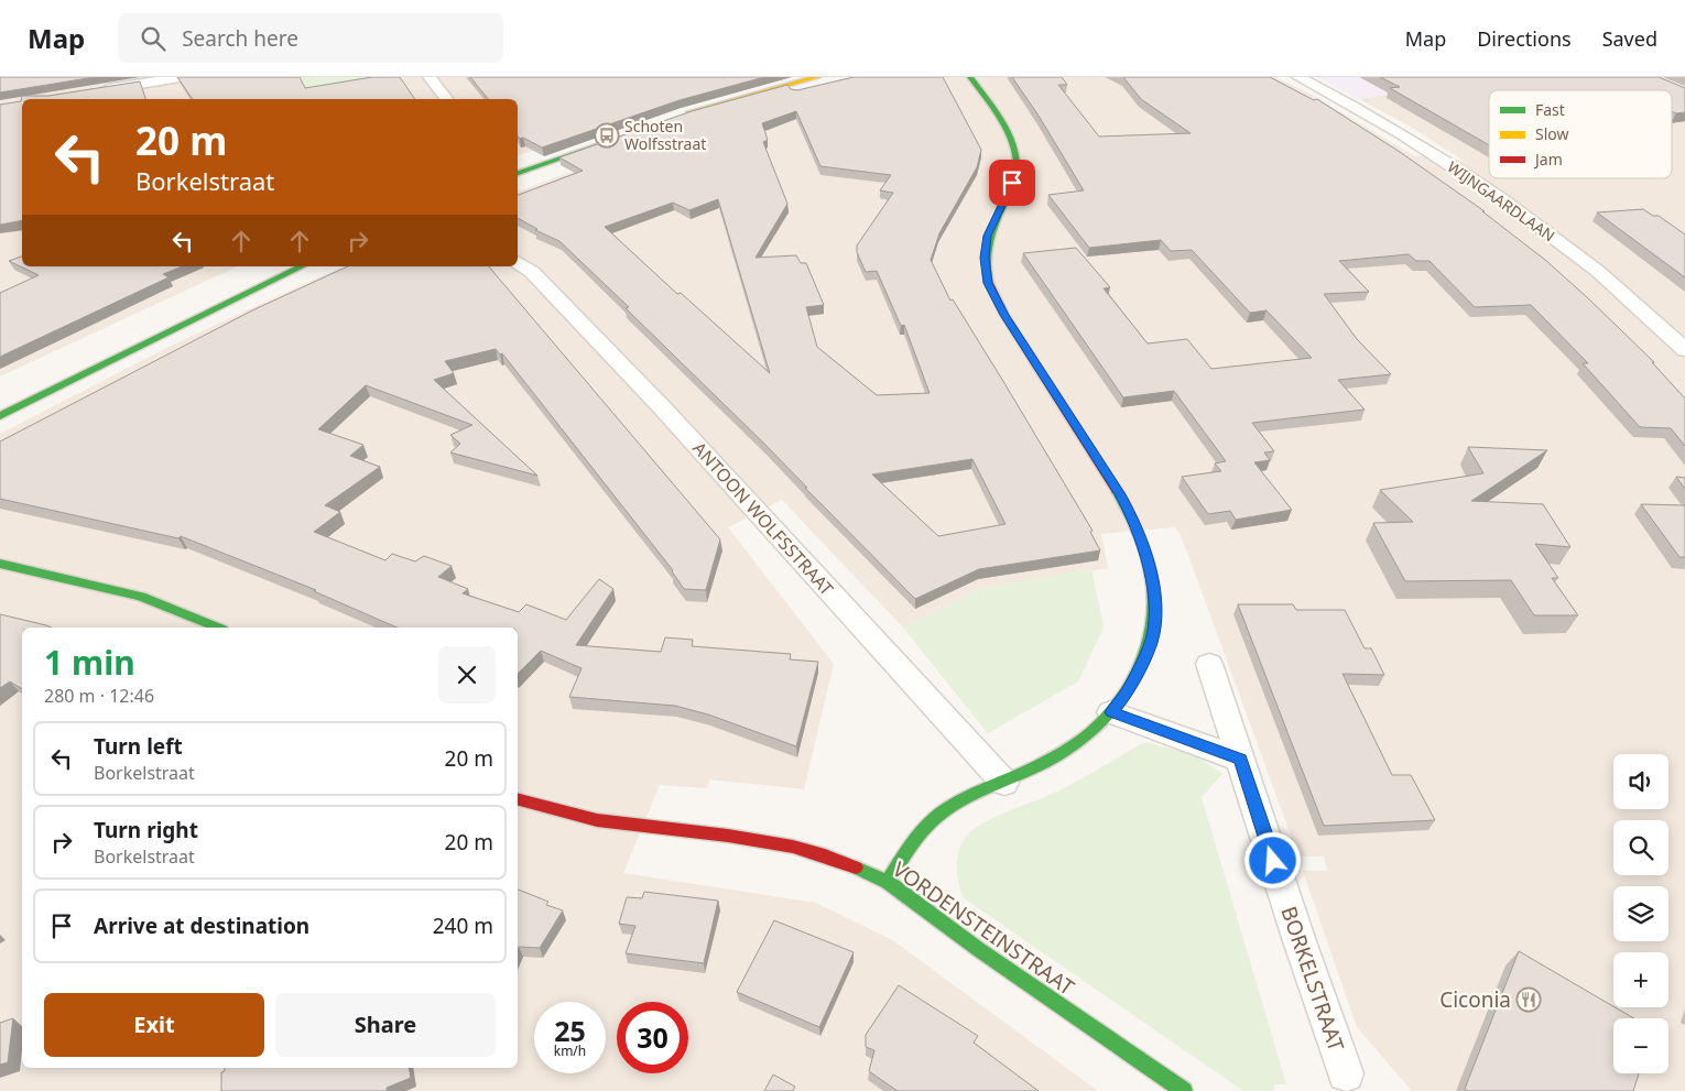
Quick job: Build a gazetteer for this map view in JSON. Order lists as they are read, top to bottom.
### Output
{
  "streets": {
    "street": [
      "WIJNGAARDLAAN",
      "ANTOON WOLFSSTRAAT",
      "VORDENSTEINSTRAAT",
      "BORKELSTRAAT"
    ]
  },
  "places": {
    "bus stop": ["Schoten Wolfsstraat"],
    "restaurant": ["Ciconia"]
  },
  "legend": ["Fast", "Slow", "Jam"],
  "page": {
    "header": "Map",
    "search": "Search here",
    "nav": ["Map", "Directions", "Saved"],
    "turn": ["20 m", "Borkelstraat"],
    "heading": ["1 min", "280 m · 12:46"],
    "list": [
      {
        "name": "Turn left",
        "note": "Borkelstraat",
        "value": "20 m"
      },
      {
        "name": "Turn right",
        "note": "Borkelstraat",
        "value": "20 m"
      },
      {
        "name": "Arrive at destination",
        "value": "240 m"
      }
    ],
    "map_buttons": ["+", "−"],
    "buttons": ["Exit", "Share"],
    "speed": "25 km/h",
    "limit": "30"
  }
}
